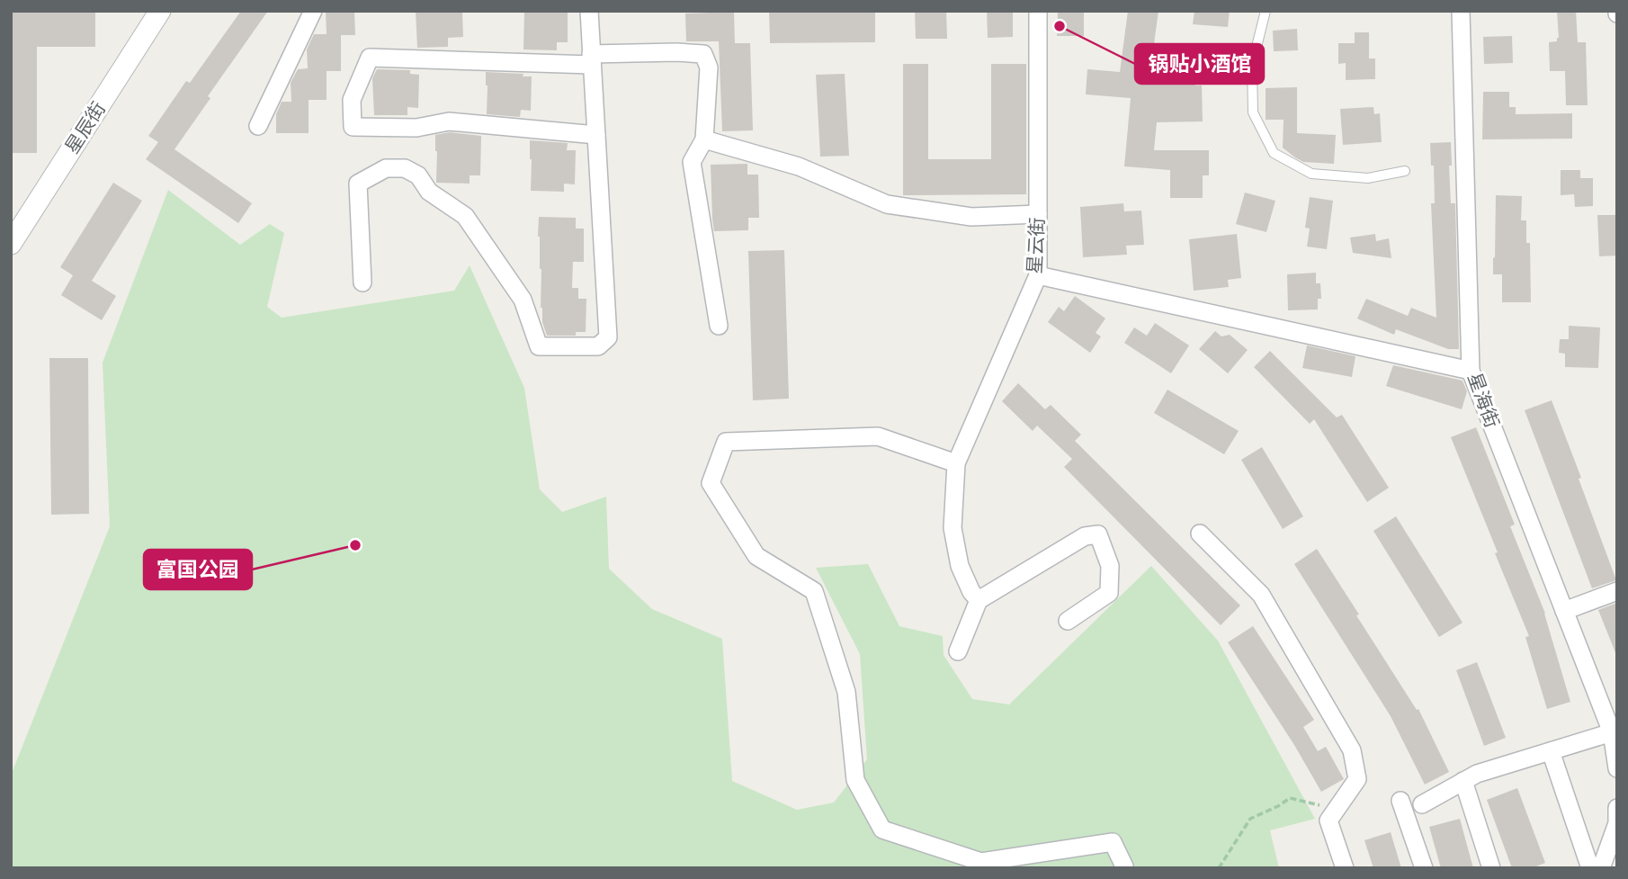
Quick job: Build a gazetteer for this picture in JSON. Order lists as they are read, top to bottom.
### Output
{
  "streets": {
    "street": ["星辰街", "星云街", "星海街"]
  },
  "places": ["锅贴小酒馆", "富国公园"]
}
